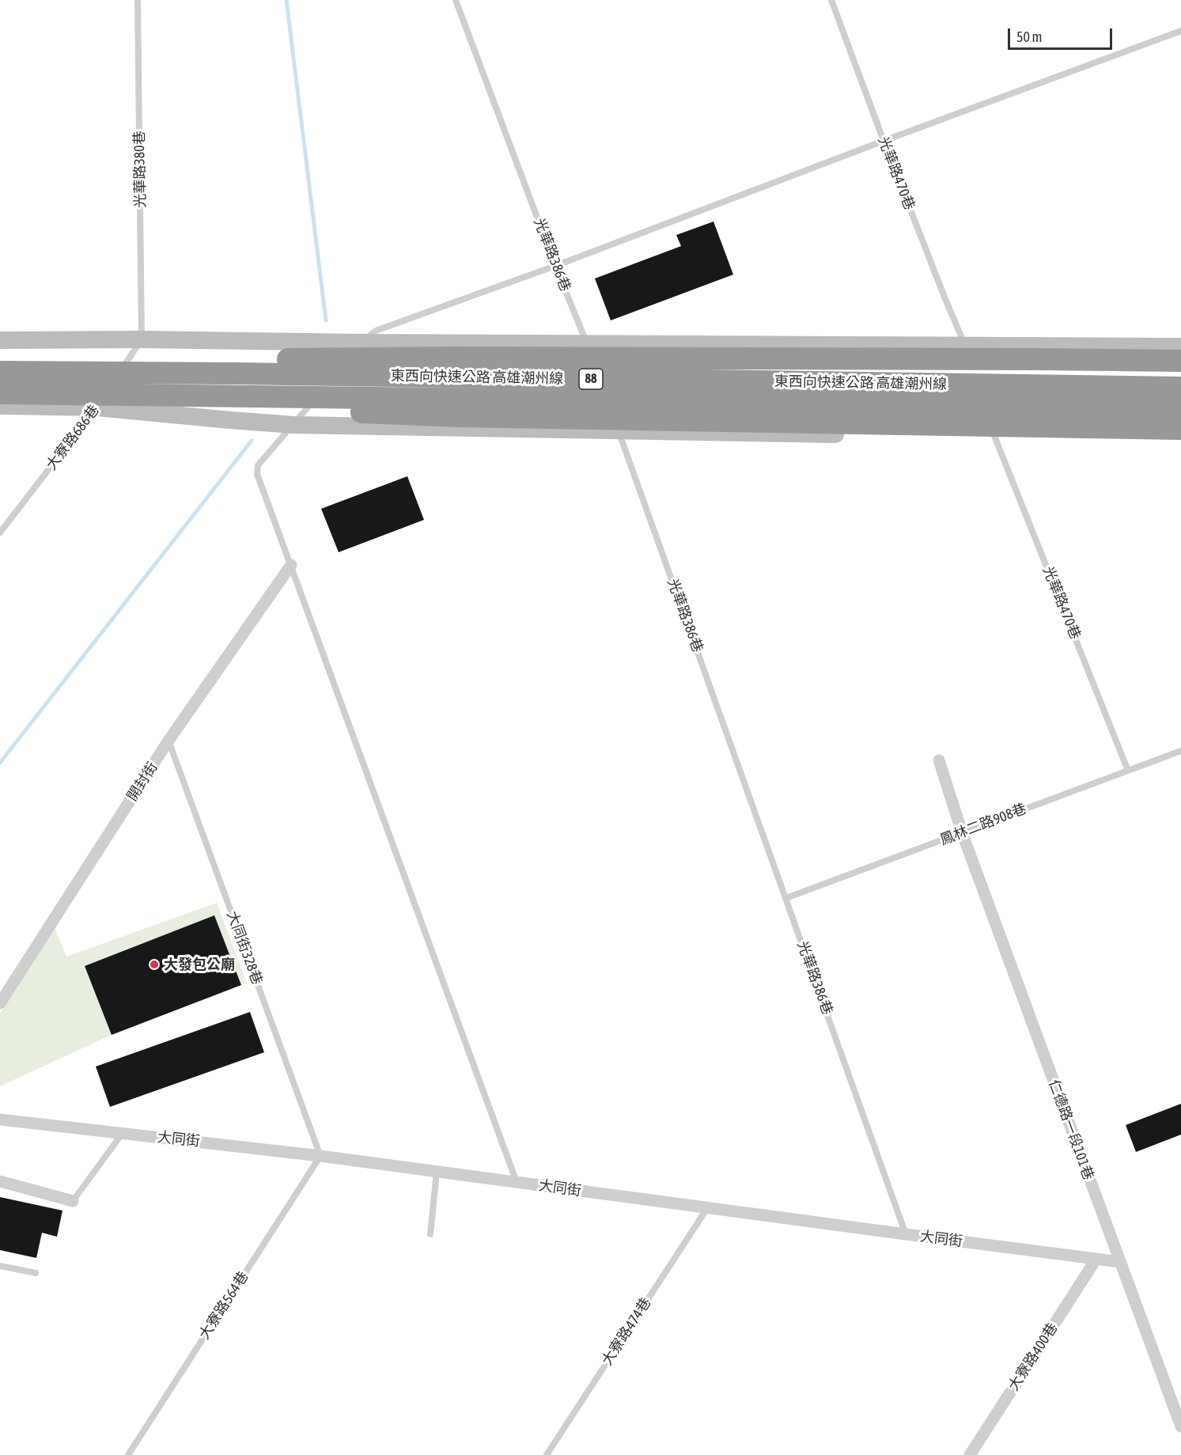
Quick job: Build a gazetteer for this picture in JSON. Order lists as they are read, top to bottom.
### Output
{
  "streets": {
    "highway": ["東西向快速公路 高雄潮州線", "88"],
    "street": [
      "開封街",
      "仁德路一段101巷",
      "大同街",
      "大寮路400巷"
    ],
    "lane": [
      "光華路380巷",
      "光華路470巷",
      "光華路386巷",
      "大寮路686巷",
      "鳳林二路908巷",
      "大同街328巷",
      "大寮路564巷",
      "大寮路474巷"
    ]
  },
  "crossings": [
    ["光華路470巷", "鳳林二路908巷"],
    ["光華路386巷", "鳳林二路908巷"],
    ["光華路386巷", "大同街"],
    ["東西向快速公路 高雄潮州線", "大寮路686巷"],
    ["開封街", "大同街328巷"],
    ["鳳林二路908巷", "仁德路一段101巷"],
    ["大同街328巷", "大同街"],
    ["大同街328巷", "大寮路564巷"],
    ["仁德路一段101巷", "大同街"],
    ["大同街", "大寮路564巷"],
    ["大同街", "大寮路474巷"],
    ["大同街", "大寮路400巷"]
  ],
  "places": ["大發包公廟"],
  "scale_bar": "50 m"
}
